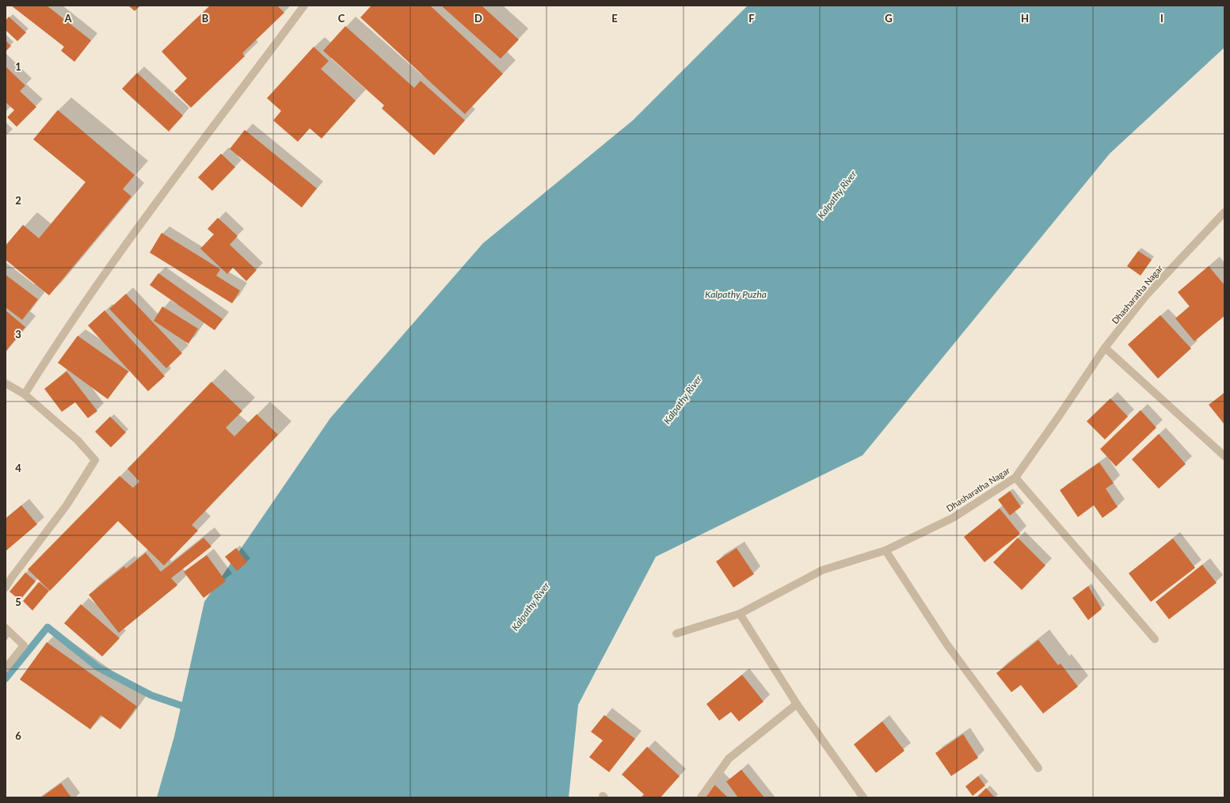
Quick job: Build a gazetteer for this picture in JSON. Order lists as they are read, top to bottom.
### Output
{
  "streets": {
    "street": ["Dhasharatha Nagar"]
  },
  "water": ["Kalpathy River", "Kalpathy Puzha"],
  "grid": {
    "columns": [
      "A",
      "B",
      "C",
      "D",
      "E",
      "F",
      "G",
      "H",
      "I"
    ],
    "rows": [
      "1",
      "2",
      "3",
      "4",
      "5",
      "6"
    ]
  }
}
